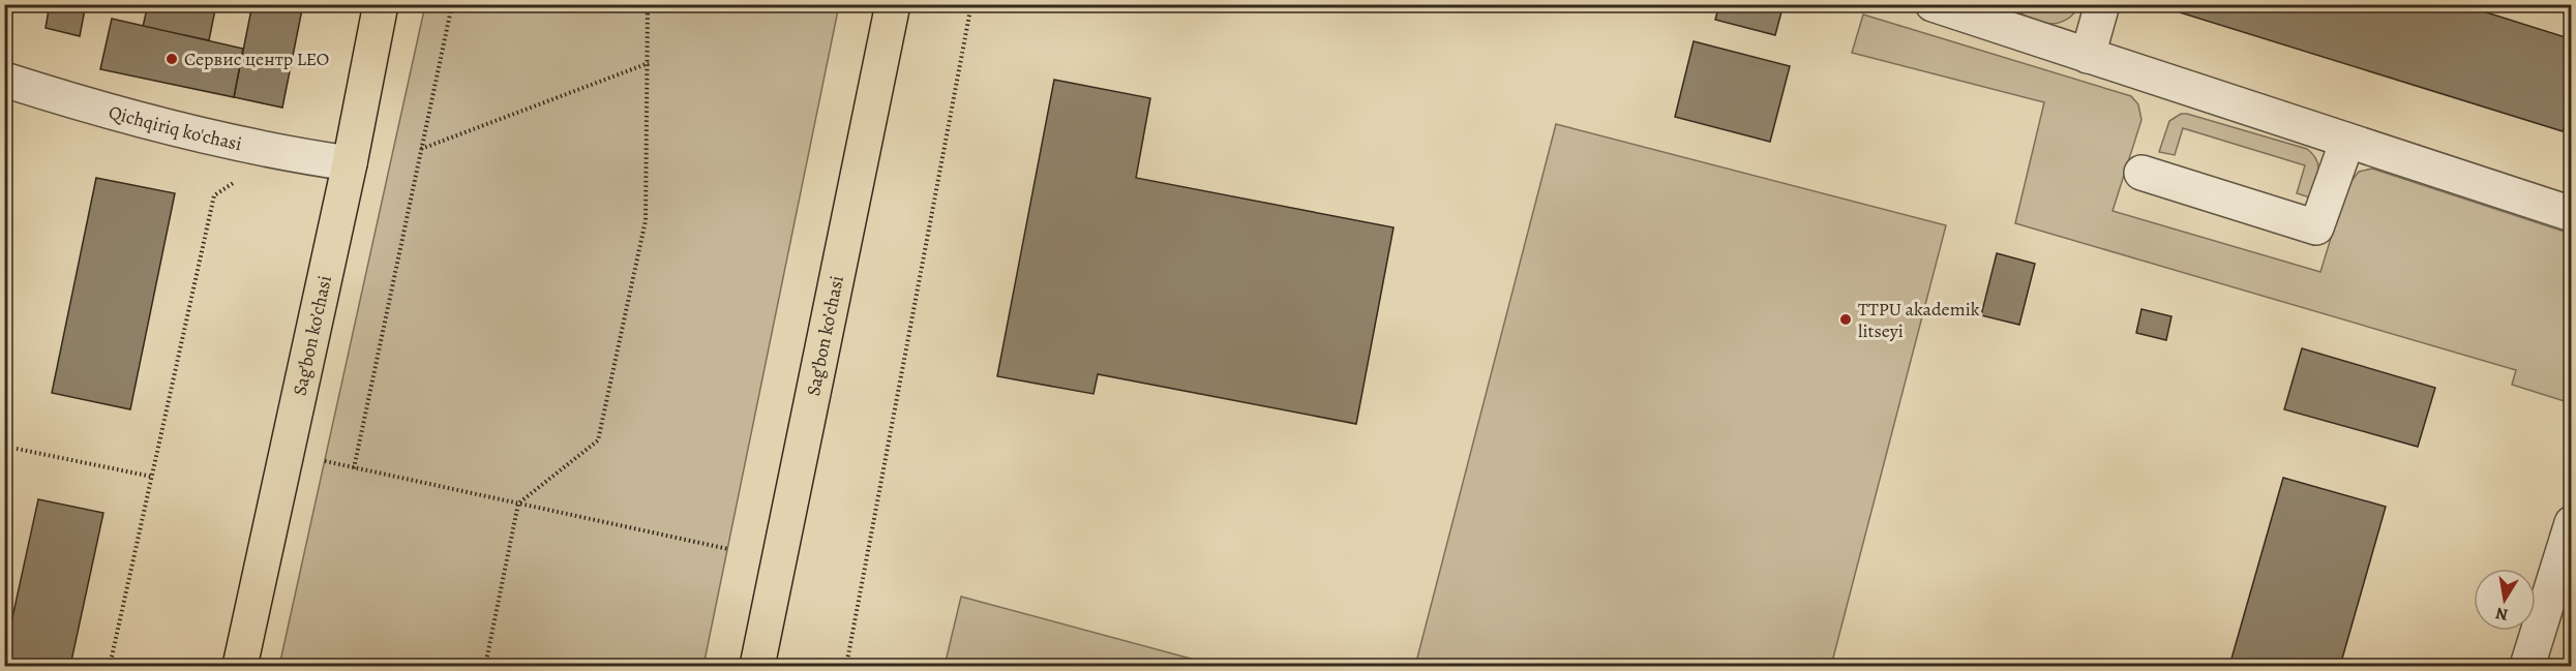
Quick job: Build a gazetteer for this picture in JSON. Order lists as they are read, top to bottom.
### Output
{
  "streets": {
    "main road": ["Sag’bon ko’chasi"],
    "street": ["Qichqiriq ko'chasi"]
  },
  "crossings": [
    ["Qichqiriq ko'chasi", "Sag’bon ko’chasi"]
  ],
  "places": ["Сервис центр LEO", "TTPU akademik litseyi"],
  "north": "bottom"
}
